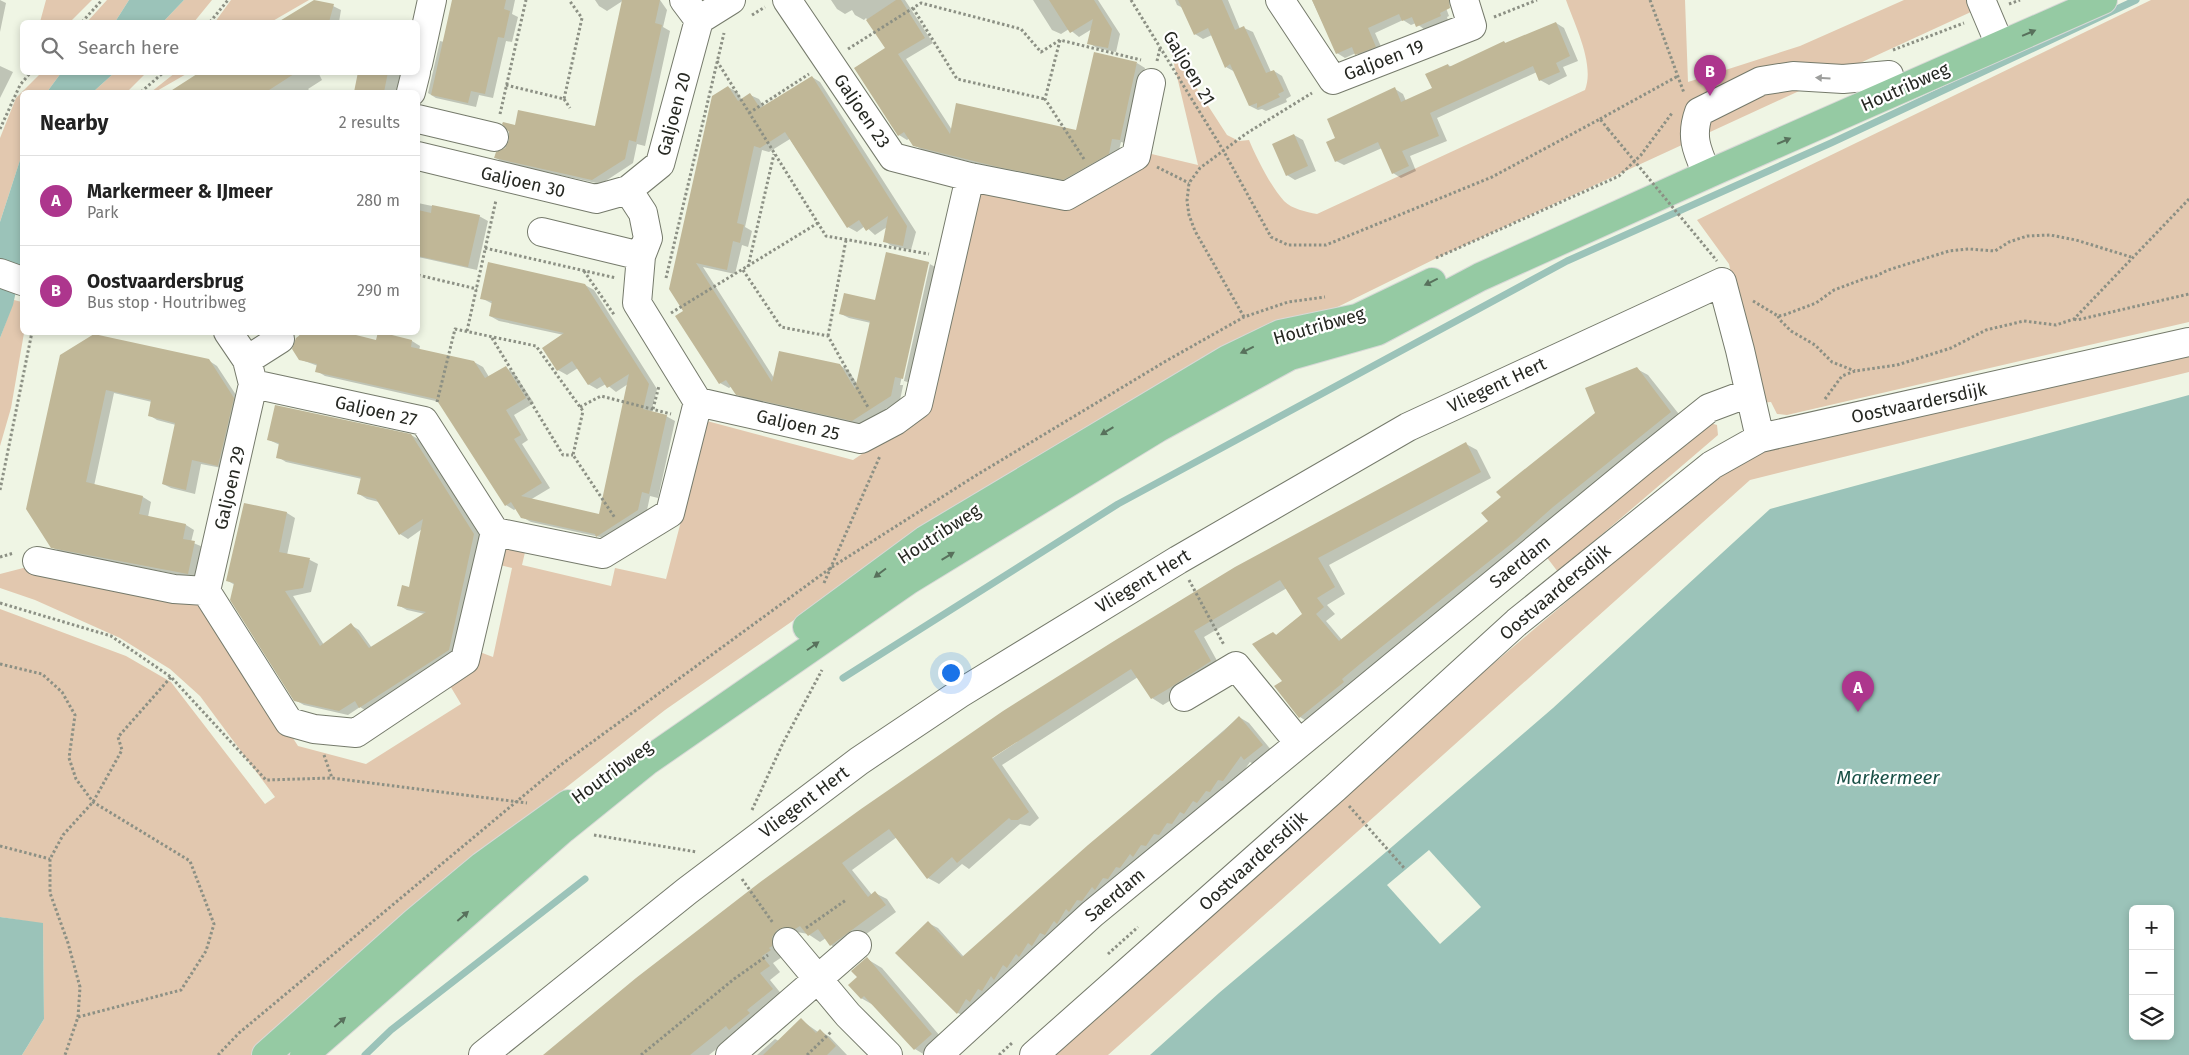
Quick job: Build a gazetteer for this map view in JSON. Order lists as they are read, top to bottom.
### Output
{
  "streets": {
    "main road": ["Houtribweg"],
    "street": [
      "Galjoen 19",
      "Galjoen 23",
      "Galjoen 20",
      "Galjoen 30",
      "Vliegent Hert",
      "Oostvaardersdijk",
      "Galjoen 27",
      "Galjoen 25",
      "Galjoen 29",
      "Saerdam"
    ],
    "path": ["Galjoen 21"]
  },
  "crossings": [
    ["Galjoen 20", "Galjoen 30"],
    ["Galjoen 27", "Galjoen 29"]
  ],
  "water": ["Markermeer"],
  "page": {
    "search": "Search here",
    "pins": ["B", "A"],
    "heading": ["Nearby", "2 results"],
    "list": [
      {
        "mark": "A",
        "name": "Markermeer & IJmeer",
        "note": "Park",
        "value": "280 m"
      },
      {
        "mark": "B",
        "name": "Oostvaardersbrug",
        "note": "Bus stop · Houtribweg",
        "value": "290 m"
      }
    ],
    "map_buttons": ["+", "−"]
  }
}
